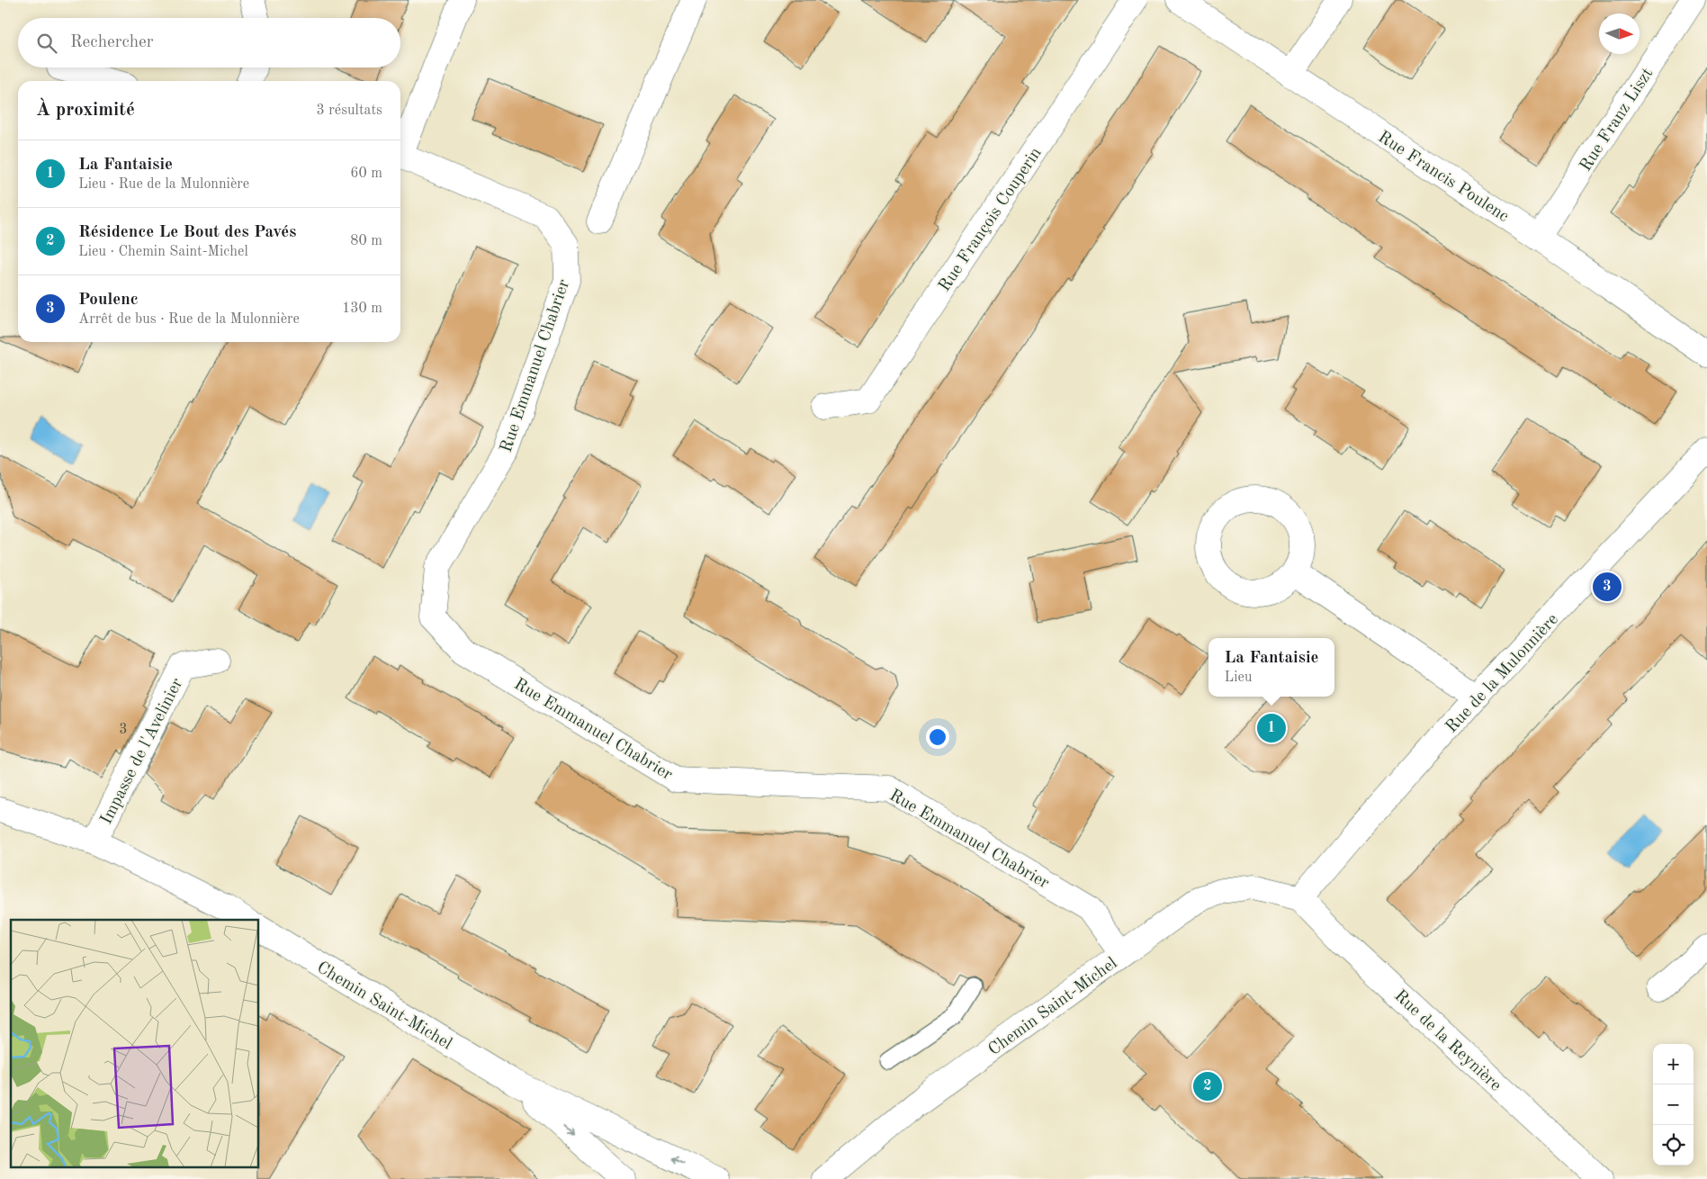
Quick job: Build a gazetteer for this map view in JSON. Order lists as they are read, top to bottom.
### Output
{
  "streets": {
    "street": [
      "Rue Franz Liszt",
      "Rue Francis Poulenc",
      "Rue François Couperin",
      "Rue Emmanuel Chabrier",
      "Rue de la Mulonnière",
      "Impasse de l'Avelinier",
      "Chemin Saint-Michel",
      "Rue de la Reynière"
    ]
  },
  "crossings": [
    ["Rue Franz Liszt", "Rue Francis Poulenc"],
    ["Rue Emmanuel Chabrier", "Chemin Saint-Michel"],
    ["Rue de la Mulonnière", "Chemin Saint-Michel"],
    ["Rue de la Mulonnière", "Rue de la Reynière"],
    ["Chemin Saint-Michel", "Rue de la Reynière"]
  ],
  "house_numbers": ["3"],
  "north": "right",
  "page": {
    "search": "Rechercher",
    "heading": ["À proximité", "3 résultats"],
    "list": [
      {
        "mark": "1",
        "name": "La Fantaisie",
        "note": "Lieu · Rue de la Mulonnière",
        "value": "60 m"
      },
      {
        "mark": "2",
        "name": "Résidence Le Bout des Pavés",
        "note": "Lieu · Chemin Saint-Michel",
        "value": "80 m"
      },
      {
        "mark": "3",
        "name": "Poulenc",
        "note": "Arrêt de bus · Rue de la Mulonnière",
        "value": "130 m"
      }
    ],
    "pins": ["3", "1", "2"],
    "popup": ["La Fantaisie", "Lieu"],
    "map_buttons": ["+", "−"]
  }
}
